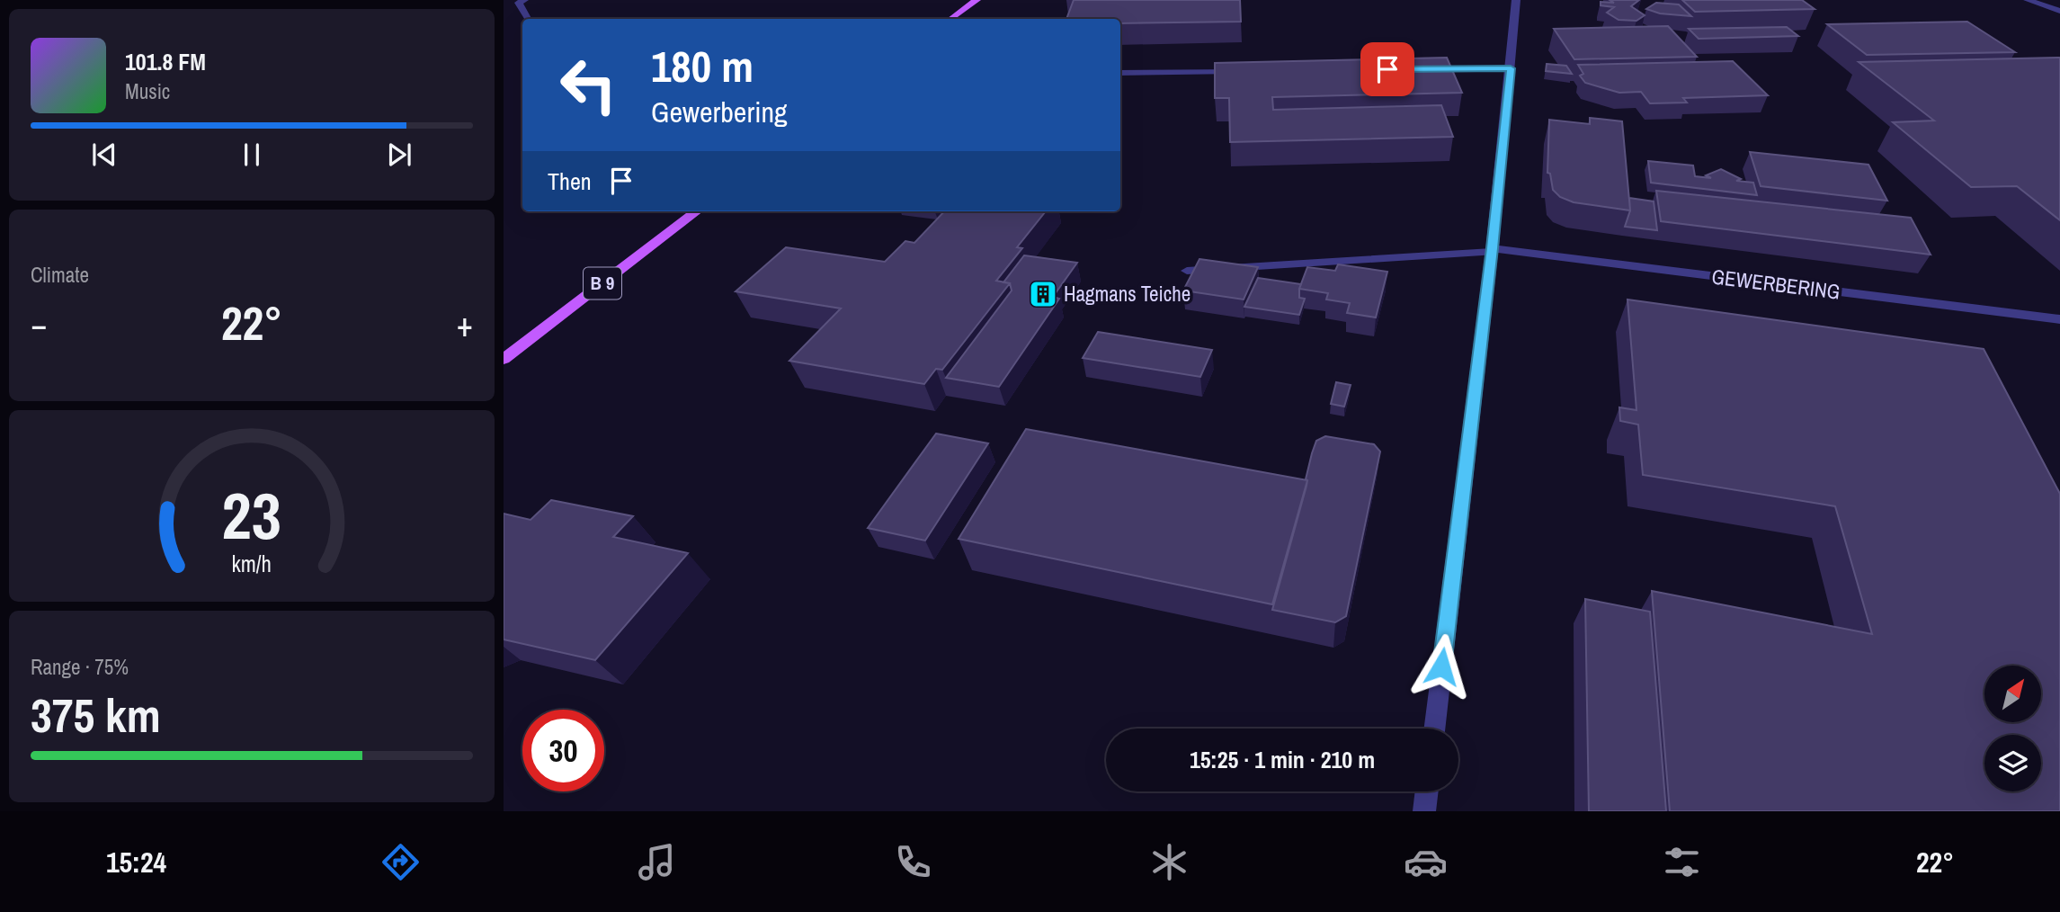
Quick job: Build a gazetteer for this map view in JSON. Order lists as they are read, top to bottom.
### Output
{
  "streets": {
    "main road": ["B 9"],
    "street": ["GEWERBERING"]
  },
  "places": {
    "building": ["Hagmans Teiche"]
  },
  "north": "top right",
  "page": {
    "turn": ["180 m", "Gewerbering"],
    "song": ["101.8 FM", "Music"],
    "then": "Then",
    "tile": [
      "Climate",
      ["Range · 75%", "375 km"]
    ],
    "heat": ["−", "22°", "+"],
    "limit": "30",
    "trip": "15:25 · 1 min · 210 m",
    "tabs": ["15:24", "22°"],
    "gauge": ["23", "km/h"]
  }
}
